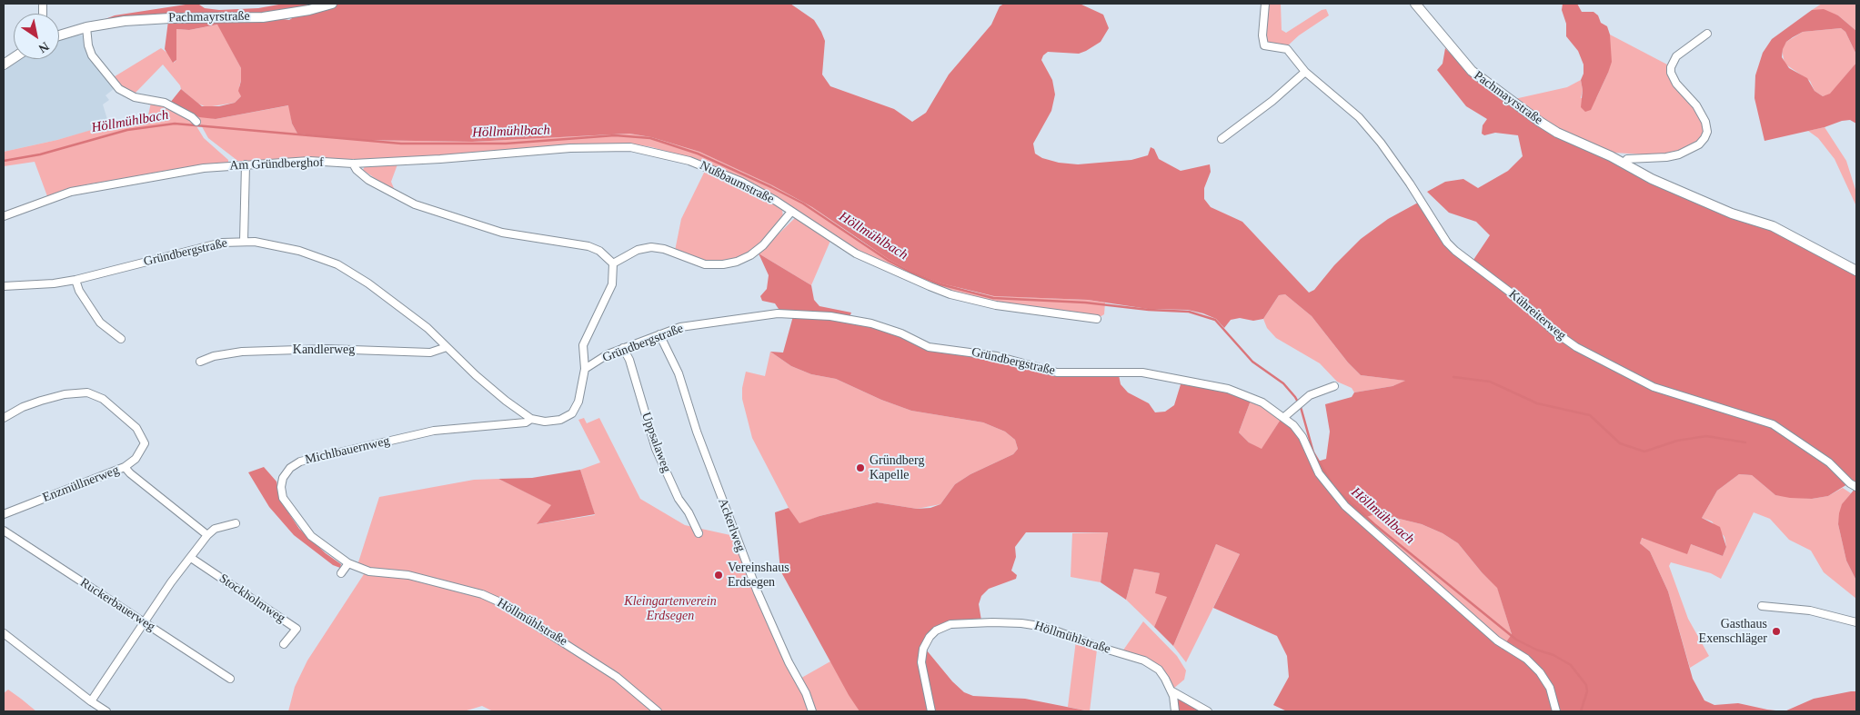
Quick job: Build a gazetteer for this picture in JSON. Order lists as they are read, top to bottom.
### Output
{
  "streets": {
    "street": [
      "Pachmayrstraße",
      "Am Gründberghof",
      "Nußbaumstraße",
      "Gründbergstraße",
      "Kühreiterweg",
      "Kandlerweg",
      "Uppsalaweg",
      "Michlbauernweg",
      "Enzmüllnerweg",
      "Ackerlweg",
      "Stockholmweg",
      "Ruckerbauerweg",
      "Höllmühlstraße"
    ]
  },
  "crossings": [
    ["Am Gründberghof", "Nußbaumstraße"],
    ["Gründbergstraße", "Kandlerweg"],
    ["Gründbergstraße", "Uppsalaweg"],
    ["Gründbergstraße", "Michlbauernweg"],
    ["Gründbergstraße", "Ackerlweg"],
    ["Michlbauernweg", "Höllmühlstraße"]
  ],
  "water": ["Höllmühlbach"],
  "parks": ["Kleingartenverein Erdsegen"],
  "places": ["Gründberg Kapelle", "Vereinshaus Erdsegen", "Gasthaus Exenschläger"],
  "north": "bottom right"
}
